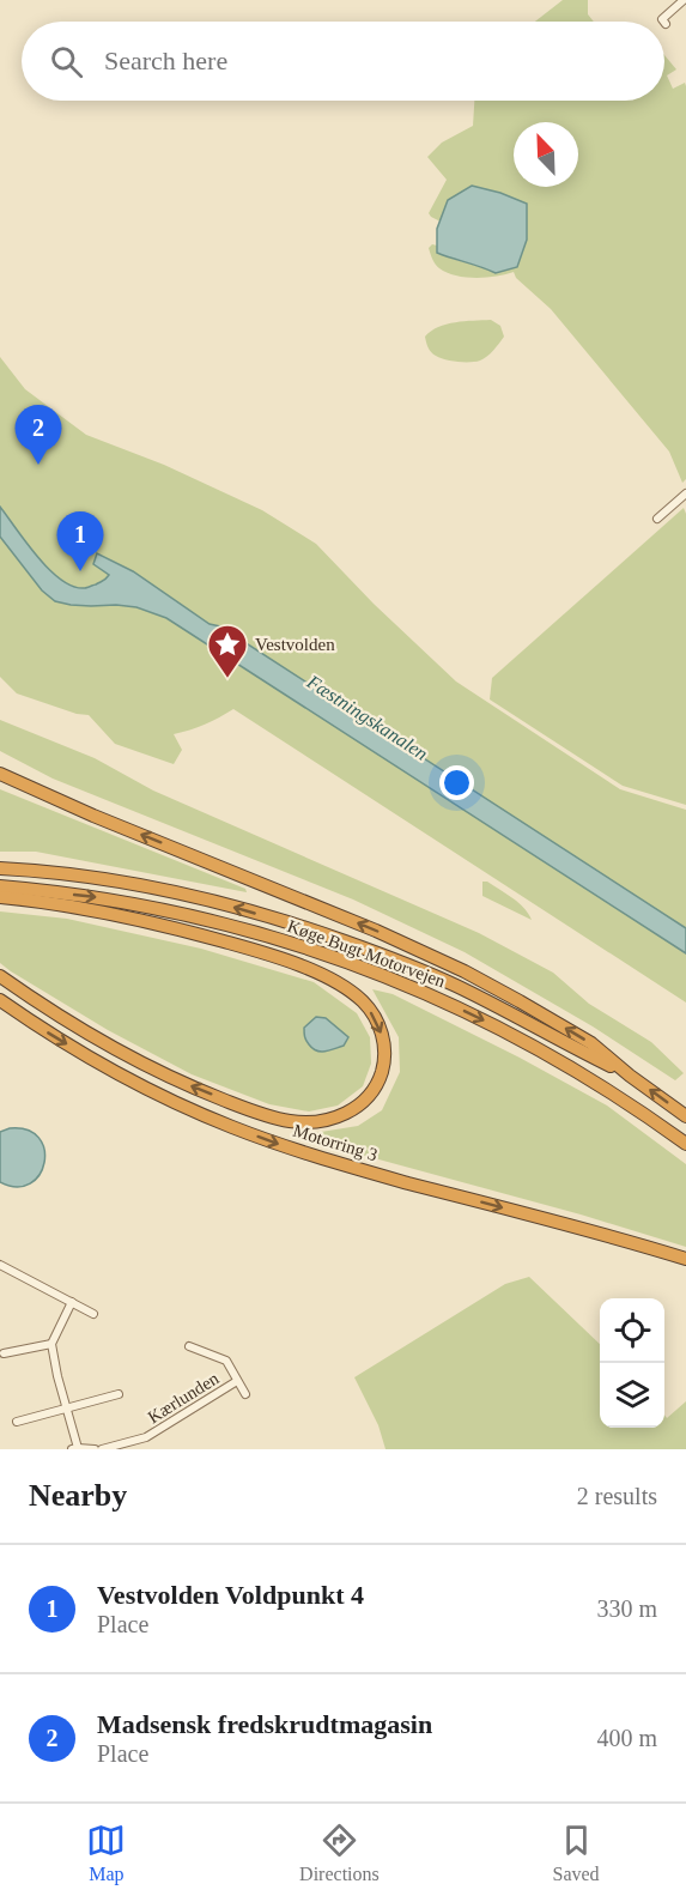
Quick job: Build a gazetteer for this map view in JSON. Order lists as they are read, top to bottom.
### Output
{
  "streets": {
    "highway": ["Køge Bugt Motorvejen", "Motorring 3"],
    "street": ["Kærlunden"]
  },
  "one_way": ["Motorring 3"],
  "water": ["Fæstningskanalen"],
  "places": {
    "place": ["Vestvolden"]
  },
  "north": "top left",
  "page": {
    "search": "Search here",
    "pins": ["2", "1"],
    "heading": ["Nearby", "2 results"],
    "list": [
      {
        "mark": "1",
        "name": "Vestvolden Voldpunkt 4",
        "note": "Place",
        "value": "330 m"
      },
      {
        "mark": "2",
        "name": "Madsensk fredskrudtmagasin",
        "note": "Place",
        "value": "400 m"
      }
    ],
    "nav": ["Map", "Directions", "Saved"]
  }
}
